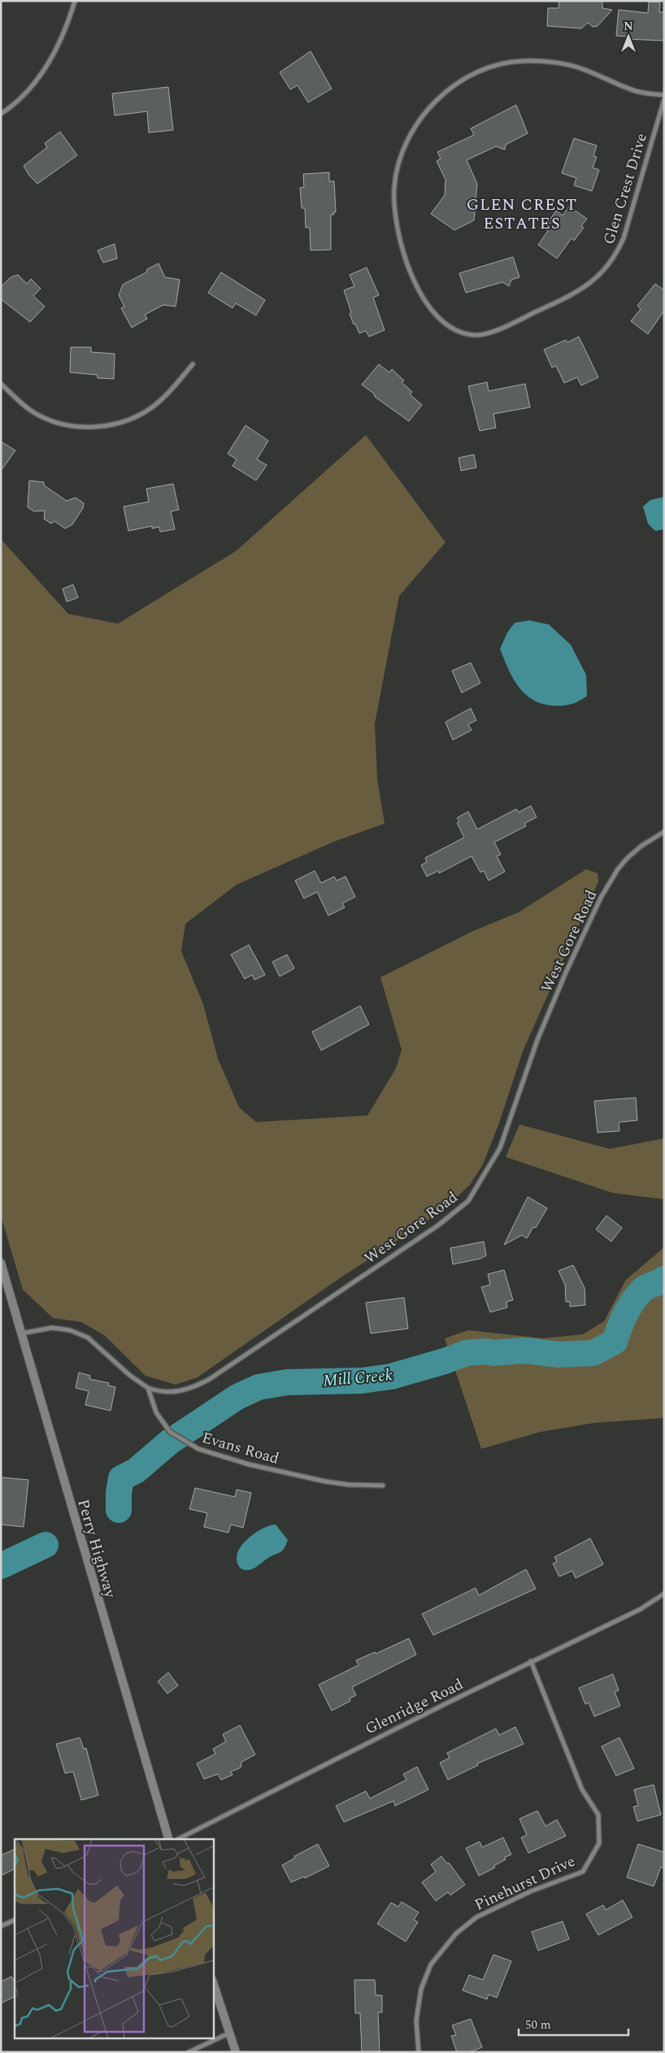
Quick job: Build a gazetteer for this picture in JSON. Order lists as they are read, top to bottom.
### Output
{
  "streets": {
    "main road": ["Perry Highway"],
    "street": [
      "Glen Crest Drive",
      "West Gore Road",
      "Evans Road",
      "Glenridge Road",
      "Pinehurst Drive"
    ]
  },
  "crossings": [
    ["West Gore Road", "Evans Road"],
    ["Glenridge Road", "Pinehurst Drive"]
  ],
  "districts": ["GLEN CREST ESTATES"],
  "water": ["Mill Creek"],
  "scale_bar": "50 m",
  "north": "top"
}
